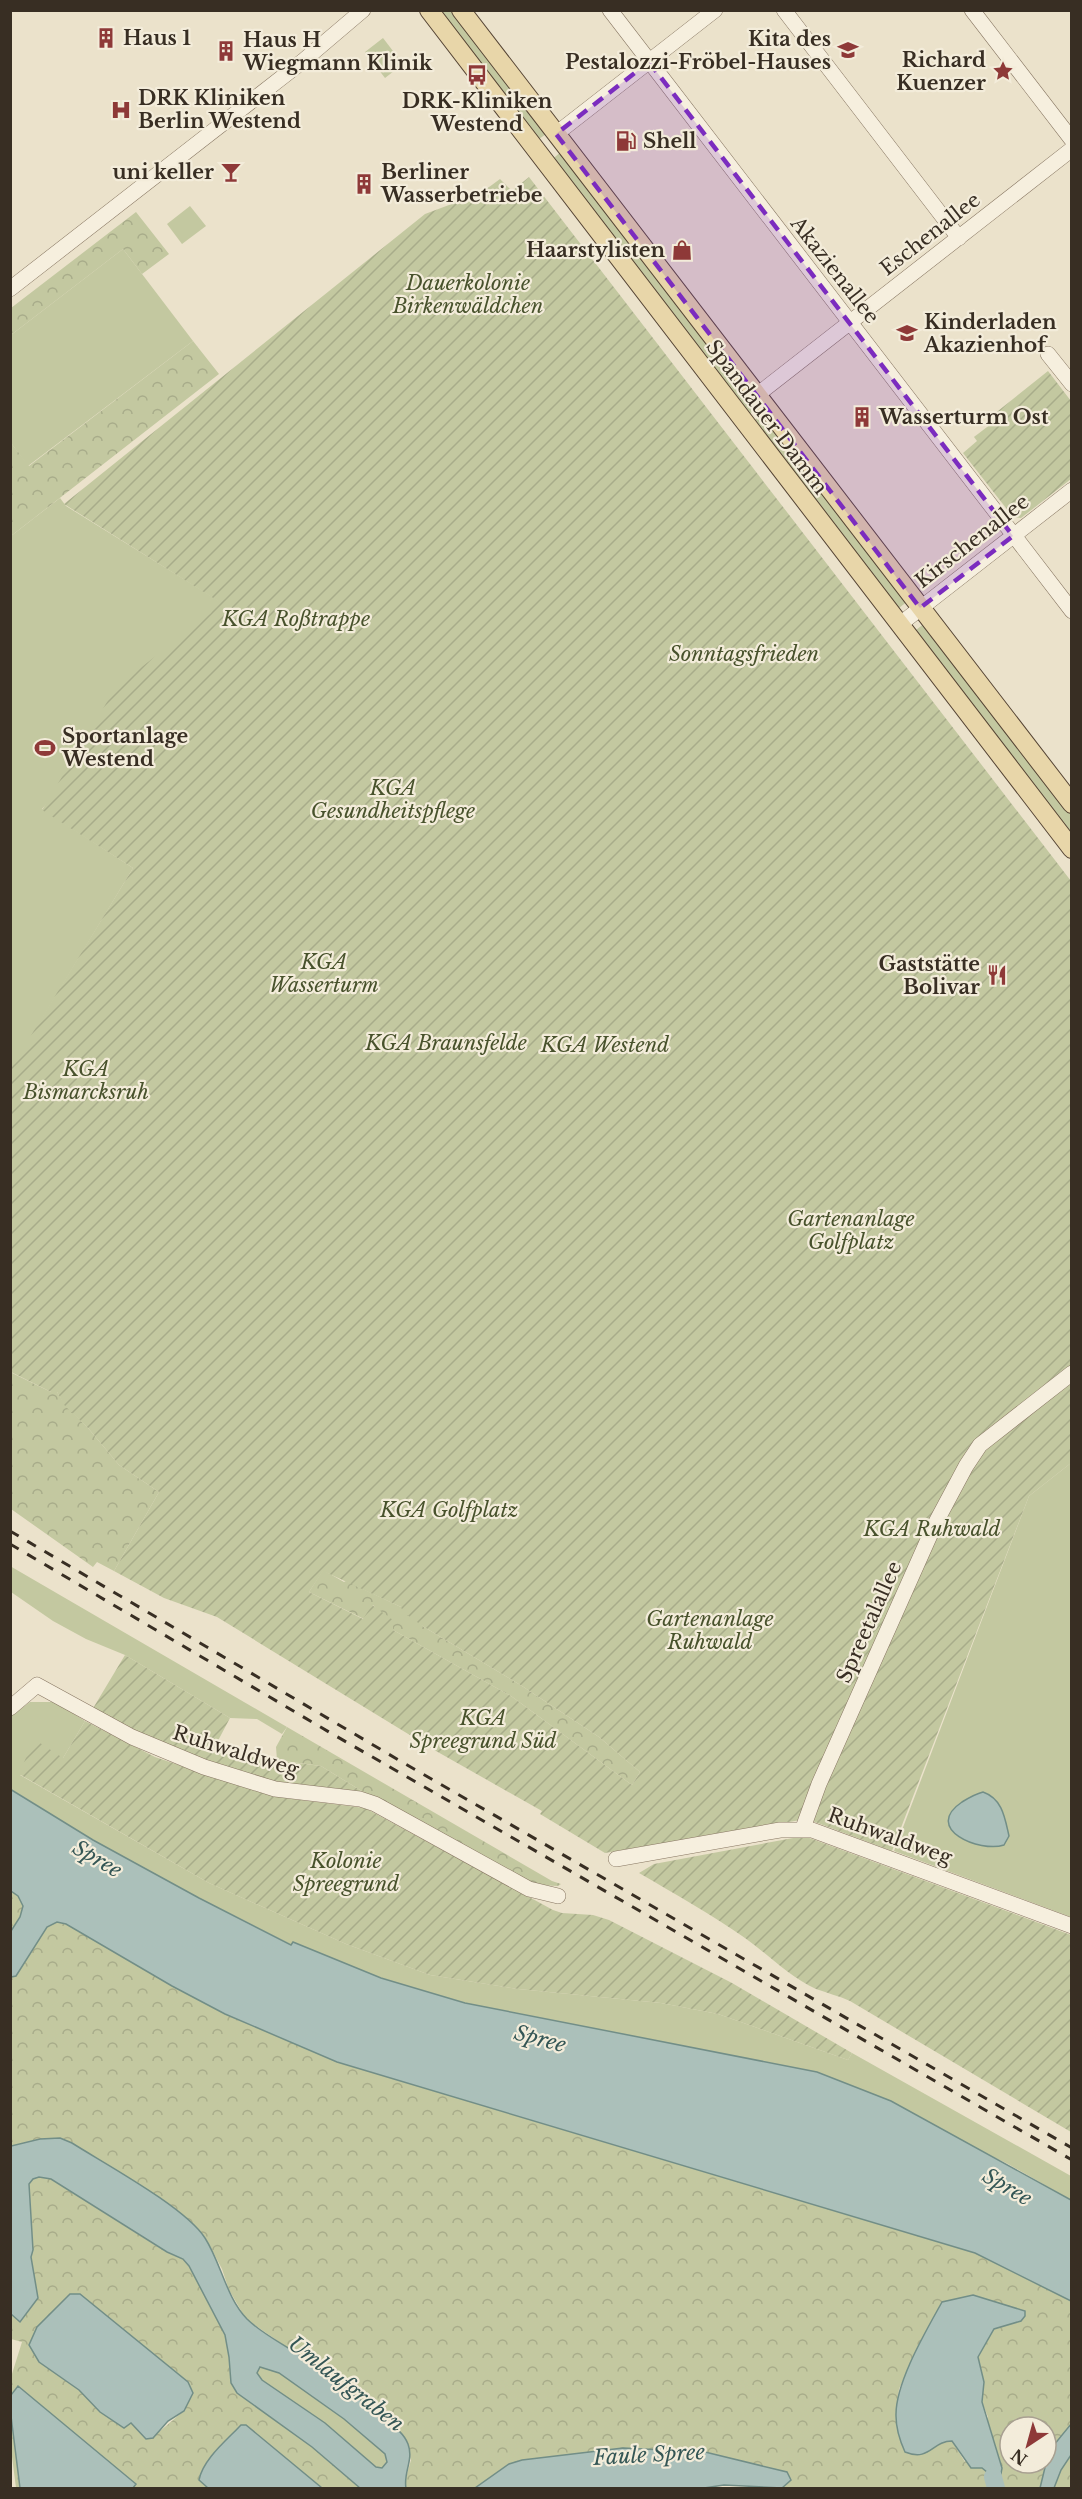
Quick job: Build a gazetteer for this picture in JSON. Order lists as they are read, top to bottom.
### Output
{
  "streets": {
    "main road": ["Spandauer Damm"],
    "street": [
      "Eschenallee",
      "Akazienallee",
      "Kirschenallee",
      "Spreetalallee",
      "Ruhwaldweg"
    ]
  },
  "crossings": [
    ["Eschenallee", "Akazienallee"],
    ["Eschenallee", "Spandauer Damm"],
    ["Akazienallee", "Kirschenallee"],
    ["Spandauer Damm", "Kirschenallee"],
    ["Spreetalallee", "Ruhwaldweg"]
  ],
  "water": ["Spree", "Umlaufgraben", "Faule Spree"],
  "parks": [
    "Dauerkolonie Birkenwäldchen",
    "KGA Roßtrappe",
    "Sonntagsfrieden",
    "KGA Gesundheitspflege",
    "KGA Wasserturm",
    "KGA Braunsfelde",
    "KGA Westend",
    "KGA Bismarcksruh",
    "Gartenanlage Golfplatz",
    "KGA Golfplatz",
    "KGA Ruhwald",
    "Gartenanlage Ruhwald",
    "KGA Spreegrund Süd",
    "Kolonie Spreegrund"
  ],
  "places": {
    "building": [
      "Haus 1",
      "Haus H Wiegmann Klinik",
      "Berliner Wasserbetriebe",
      "Wasserturm Ost"
    ],
    "school or university": ["Kita des Pestalozzi-Fröbel-Hauses", "Kinderladen Akazienhof"],
    "place": ["Richard Kuenzer"],
    "bus stop": ["DRK-Kliniken Westend"],
    "hospital": ["DRK Kliniken Berlin Westend"],
    "fuel station": ["Shell"],
    "bar": ["uni keller"],
    "shop": ["Haarstylisten"],
    "sports": ["Sportanlage Westend"],
    "restaurant": ["Gaststätte Bolivar"]
  },
  "north": "bottom left"
}
